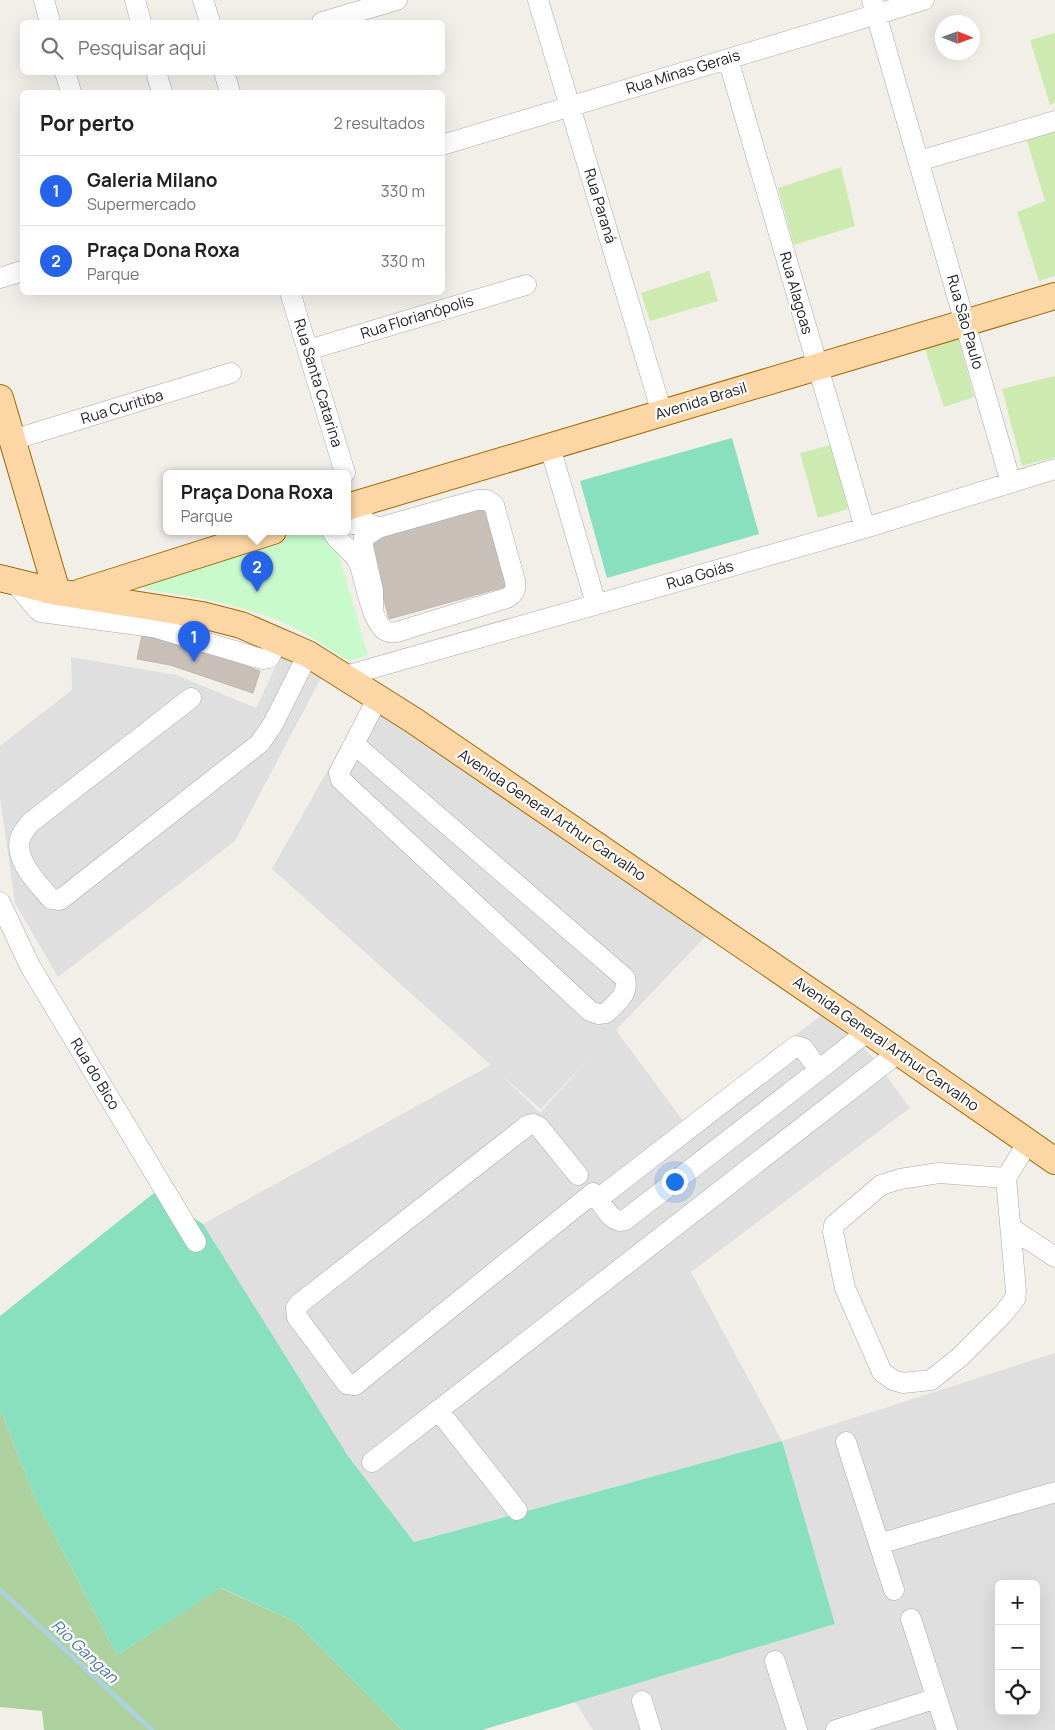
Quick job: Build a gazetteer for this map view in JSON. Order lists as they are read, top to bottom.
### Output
{
  "streets": {
    "main road": ["Avenida Brasil", "Avenida General Arthur Carvalho"],
    "street": [
      "Rua Minas Gerais",
      "Rua Paraná",
      "Rua Alagoas",
      "Rua Florianópolis",
      "Rua São Paulo",
      "Rua Santa Catarina",
      "Rua Curitiba",
      "Rua Goiás",
      "Rua do Bico"
    ]
  },
  "crossings": [
    ["Rua Minas Gerais", "Rua Paraná"],
    ["Rua Minas Gerais", "Rua Alagoas"],
    ["Rua Minas Gerais", "Rua São Paulo"],
    ["Rua Paraná", "Avenida Brasil"],
    ["Rua Alagoas", "Avenida Brasil"],
    ["Rua Alagoas", "Rua Goiás"],
    ["Rua Florianópolis", "Rua Santa Catarina"],
    ["Rua São Paulo", "Avenida Brasil"],
    ["Rua São Paulo", "Rua Goiás"],
    ["Rua Goiás", "Avenida General Arthur Carvalho"]
  ],
  "water": ["Rio Gangan"],
  "north": "right",
  "page": {
    "search": "Pesquisar aqui",
    "heading": ["Por perto", "2 resultados"],
    "list": [
      {
        "mark": "1",
        "name": "Galeria Milano",
        "note": "Supermercado",
        "value": "330 m"
      },
      {
        "mark": "2",
        "name": "Praça Dona Roxa",
        "note": "Parque",
        "value": "330 m"
      }
    ],
    "popup": ["Praça Dona Roxa", "Parque"],
    "pins": ["2", "1"],
    "map_buttons": ["+", "−"]
  }
}
